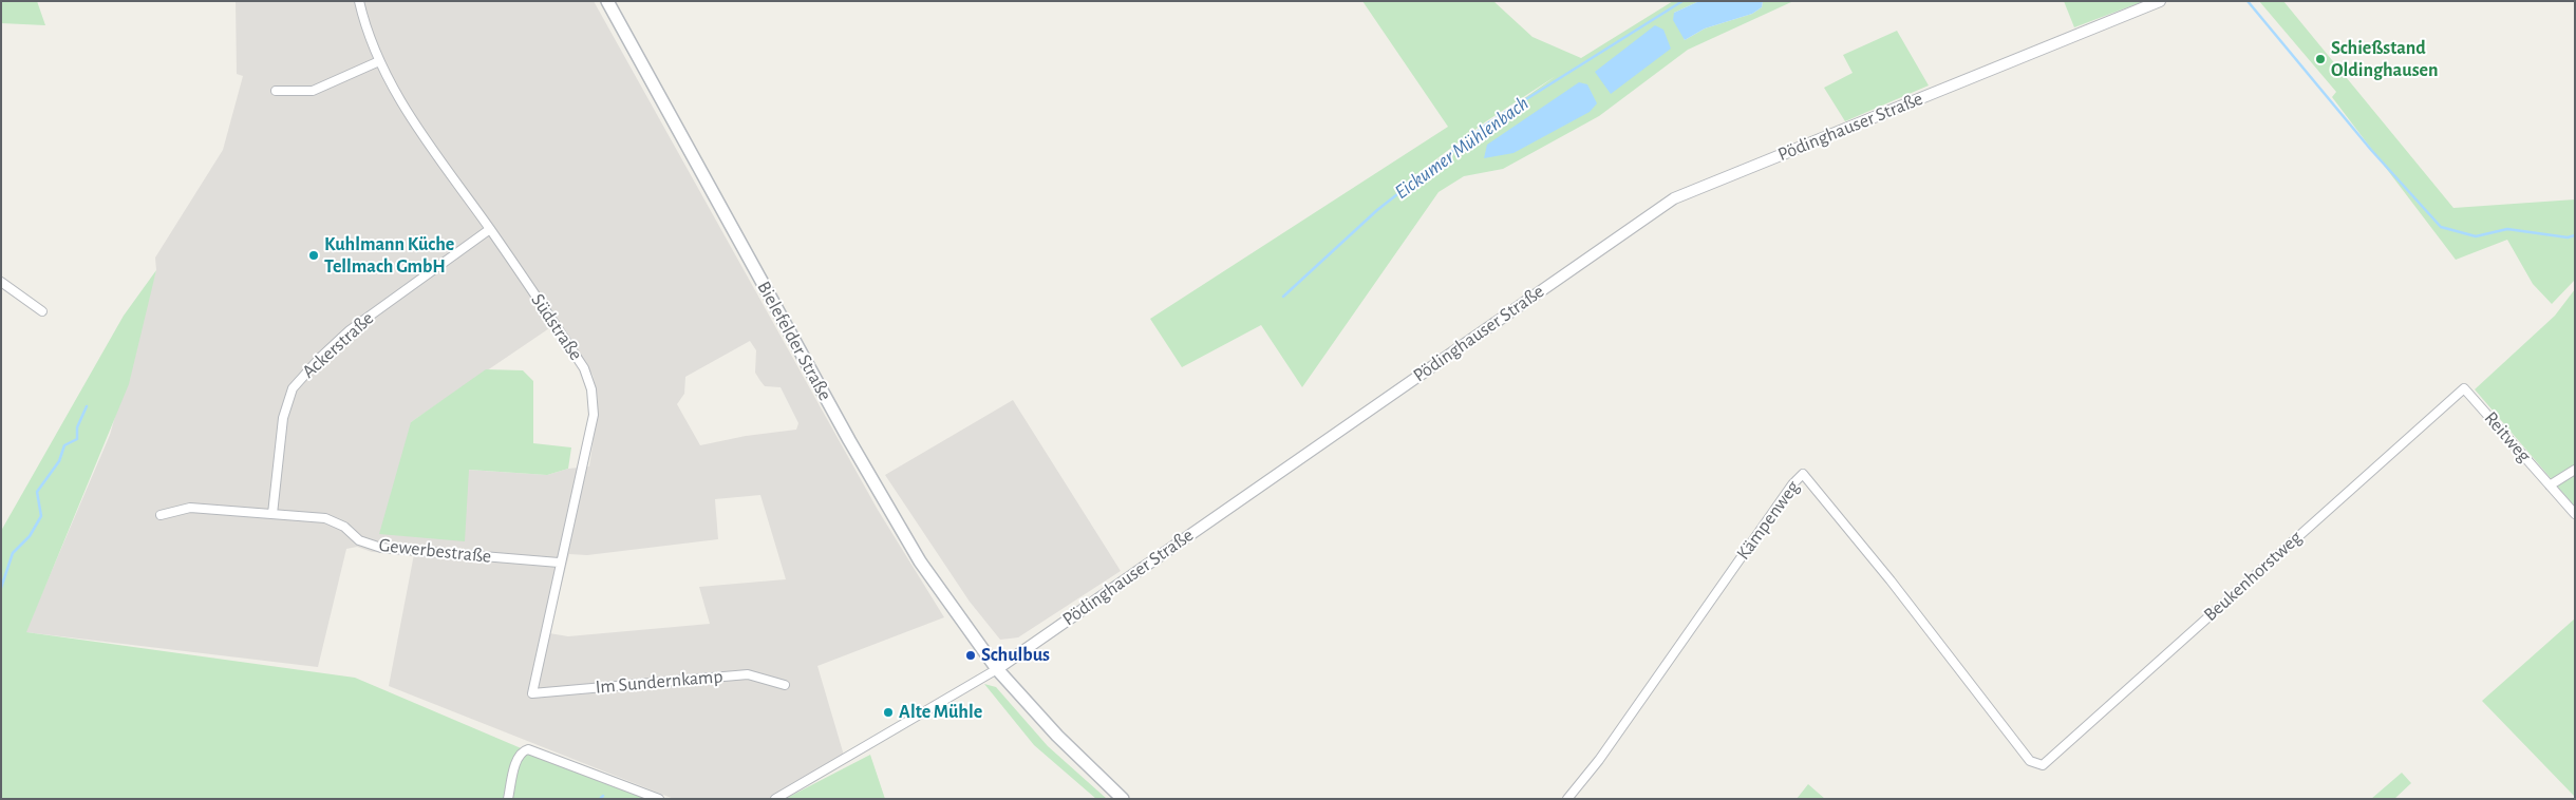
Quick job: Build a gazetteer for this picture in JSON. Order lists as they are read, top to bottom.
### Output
{
  "streets": {
    "main road": ["Bielefelder Straße"],
    "street": [
      "Pödinghauser Straße",
      "Südstraße",
      "Ackerstraße",
      "Reitweg",
      "Kämpenweg",
      "Gewerbestraße",
      "Beukenhorstweg",
      "Im Sundernkamp"
    ]
  },
  "crossings": [
    ["Pödinghauser Straße", "Bielefelder Straße"],
    ["Südstraße", "Ackerstraße"],
    ["Südstraße", "Gewerbestraße"],
    ["Südstraße", "Im Sundernkamp"],
    ["Ackerstraße", "Gewerbestraße"],
    ["Reitweg", "Beukenhorstweg"],
    ["Kämpenweg", "Beukenhorstweg"]
  ],
  "water": ["Eickumer Mühlenbach"],
  "places": [
    "Schießstand Oldinghausen",
    "Kuhlmann Küche Tellmach GmbH",
    "Schulbus",
    "Alte Mühle"
  ]
}
